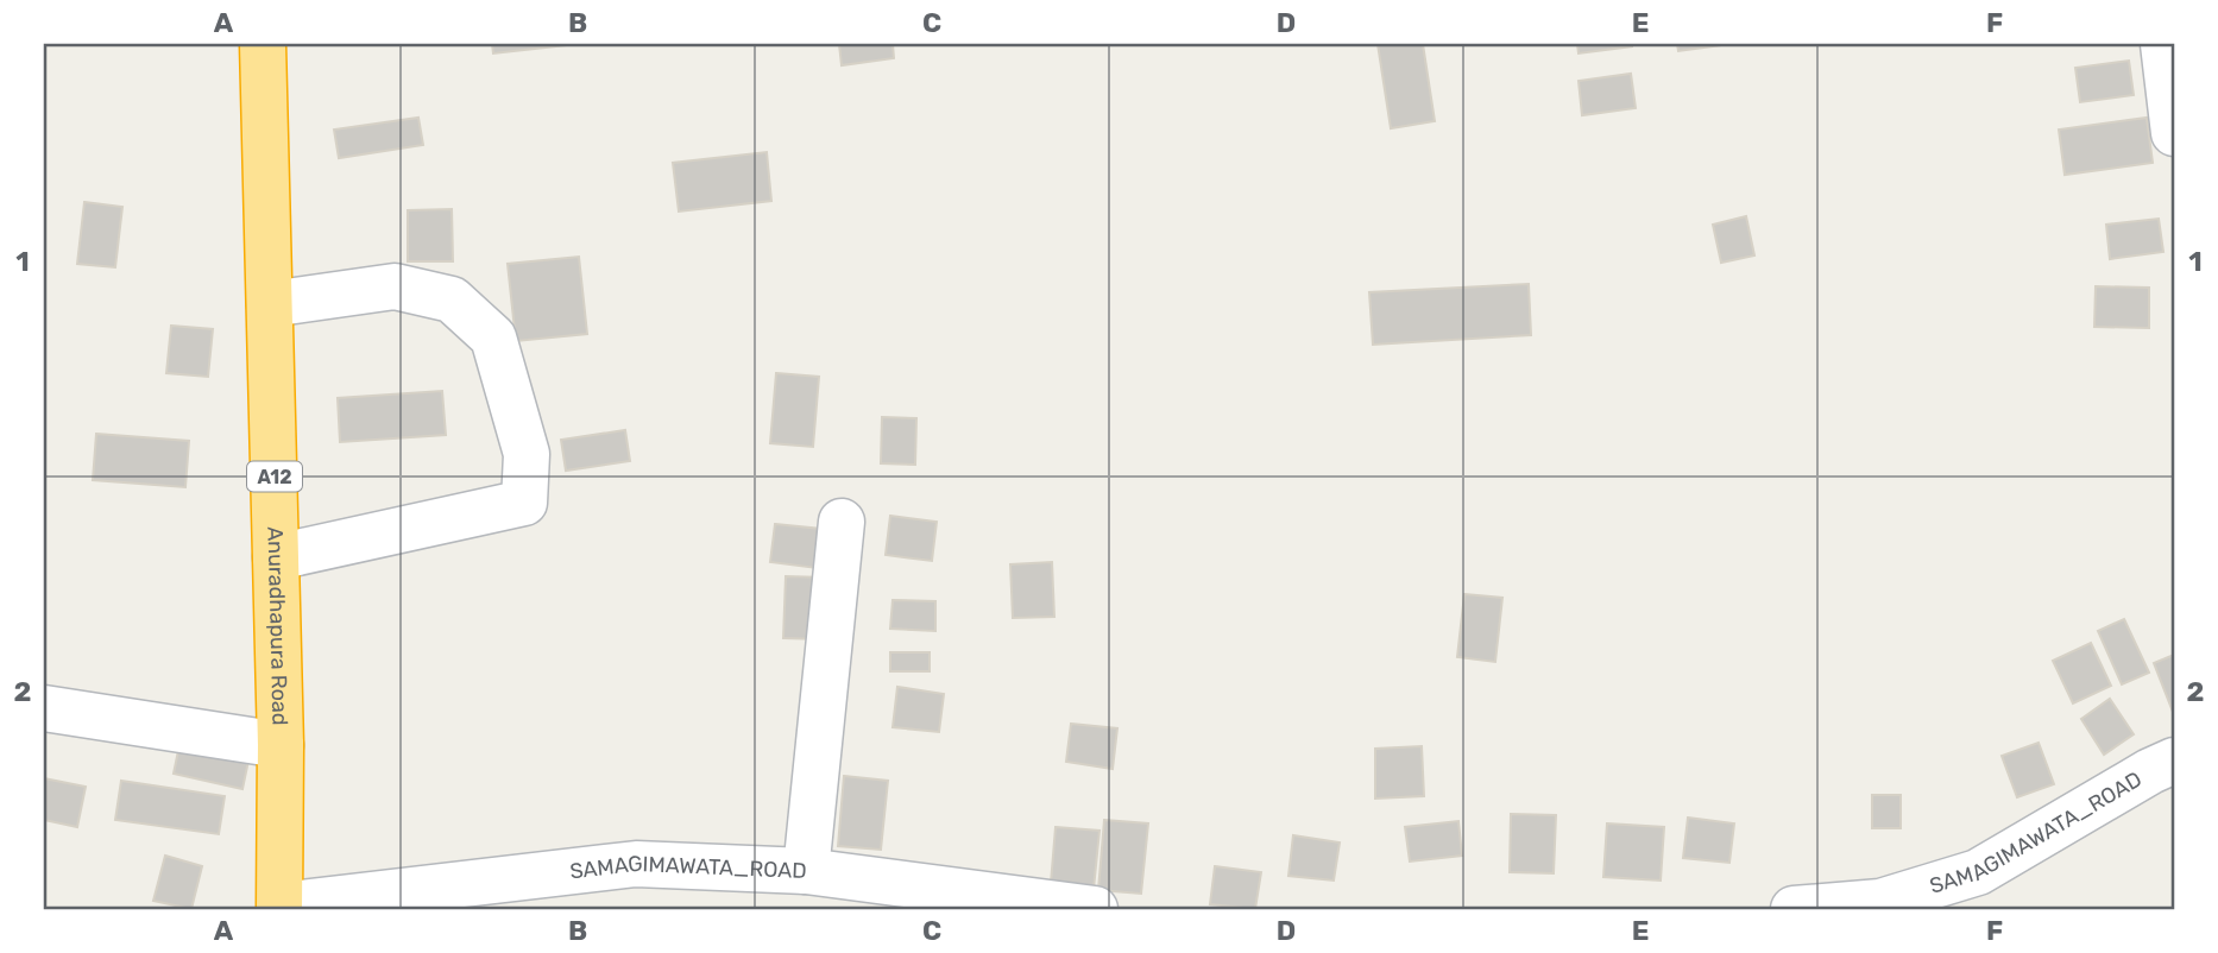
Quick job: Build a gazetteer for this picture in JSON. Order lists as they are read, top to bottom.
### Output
{
  "streets": {
    "highway": ["A12", "Anuradhapura Road"],
    "street": ["SAMAGIMAWATA_ROAD"]
  },
  "crossings": [
    ["Anuradhapura Road", "SAMAGIMAWATA_ROAD"]
  ],
  "grid": {
    "columns": [
      "A",
      "B",
      "C",
      "D",
      "E",
      "F"
    ],
    "rows": ["1", "2"]
  }
}
